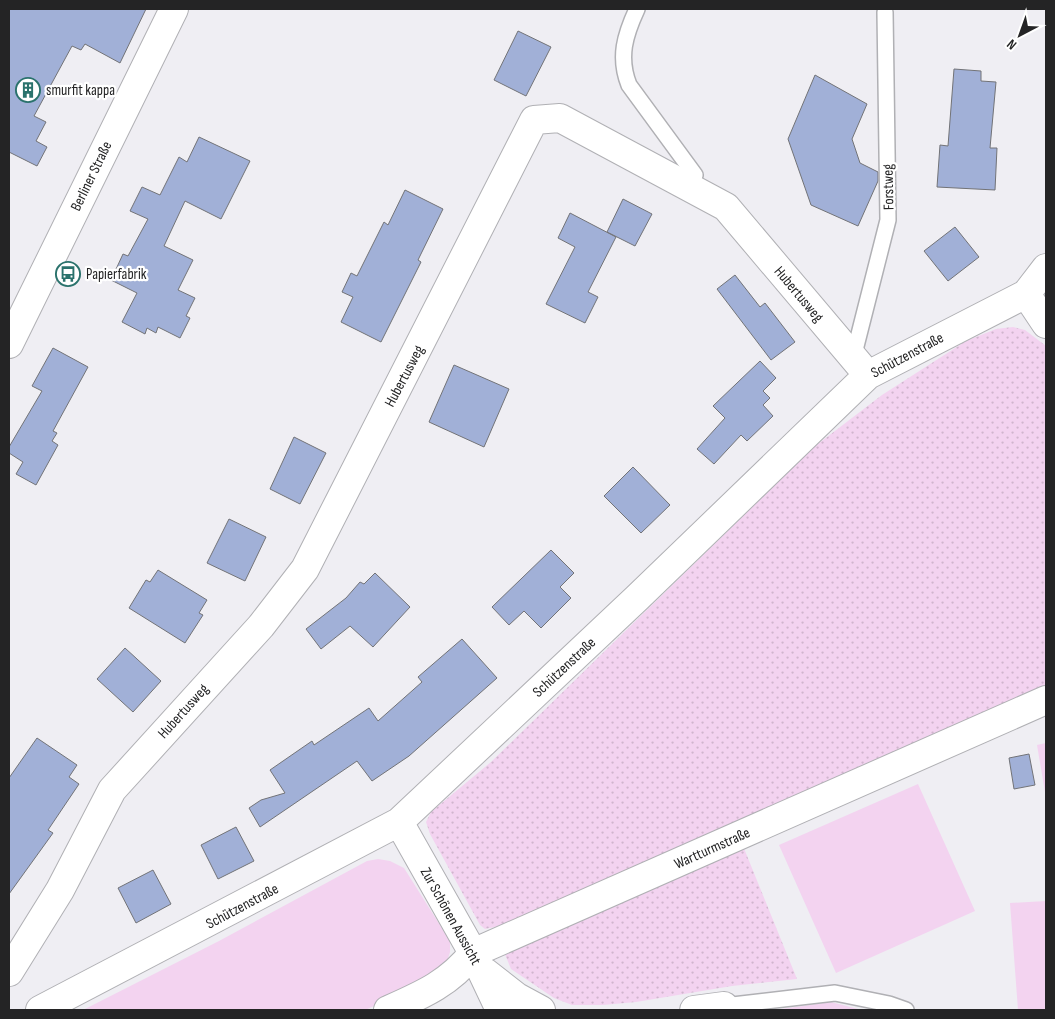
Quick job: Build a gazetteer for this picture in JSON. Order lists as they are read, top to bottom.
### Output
{
  "streets": {
    "street": [
      "Berliner Straße",
      "Hubertusweg",
      "Schützenstraße",
      "Wartturmstraße",
      "Zur Schönen Aussicht"
    ],
    "lane": ["Forstweg"]
  },
  "crossings": [
    ["Forstweg", "Hubertusweg"],
    ["Forstweg", "Schützenstraße"],
    ["Hubertusweg", "Schützenstraße"],
    ["Schützenstraße", "Zur Schönen Aussicht"],
    ["Wartturmstraße", "Zur Schönen Aussicht"]
  ],
  "places": {
    "building": ["smurfit kappa"],
    "bus stop": ["Papierfabrik"]
  },
  "north": "bottom left"
}
